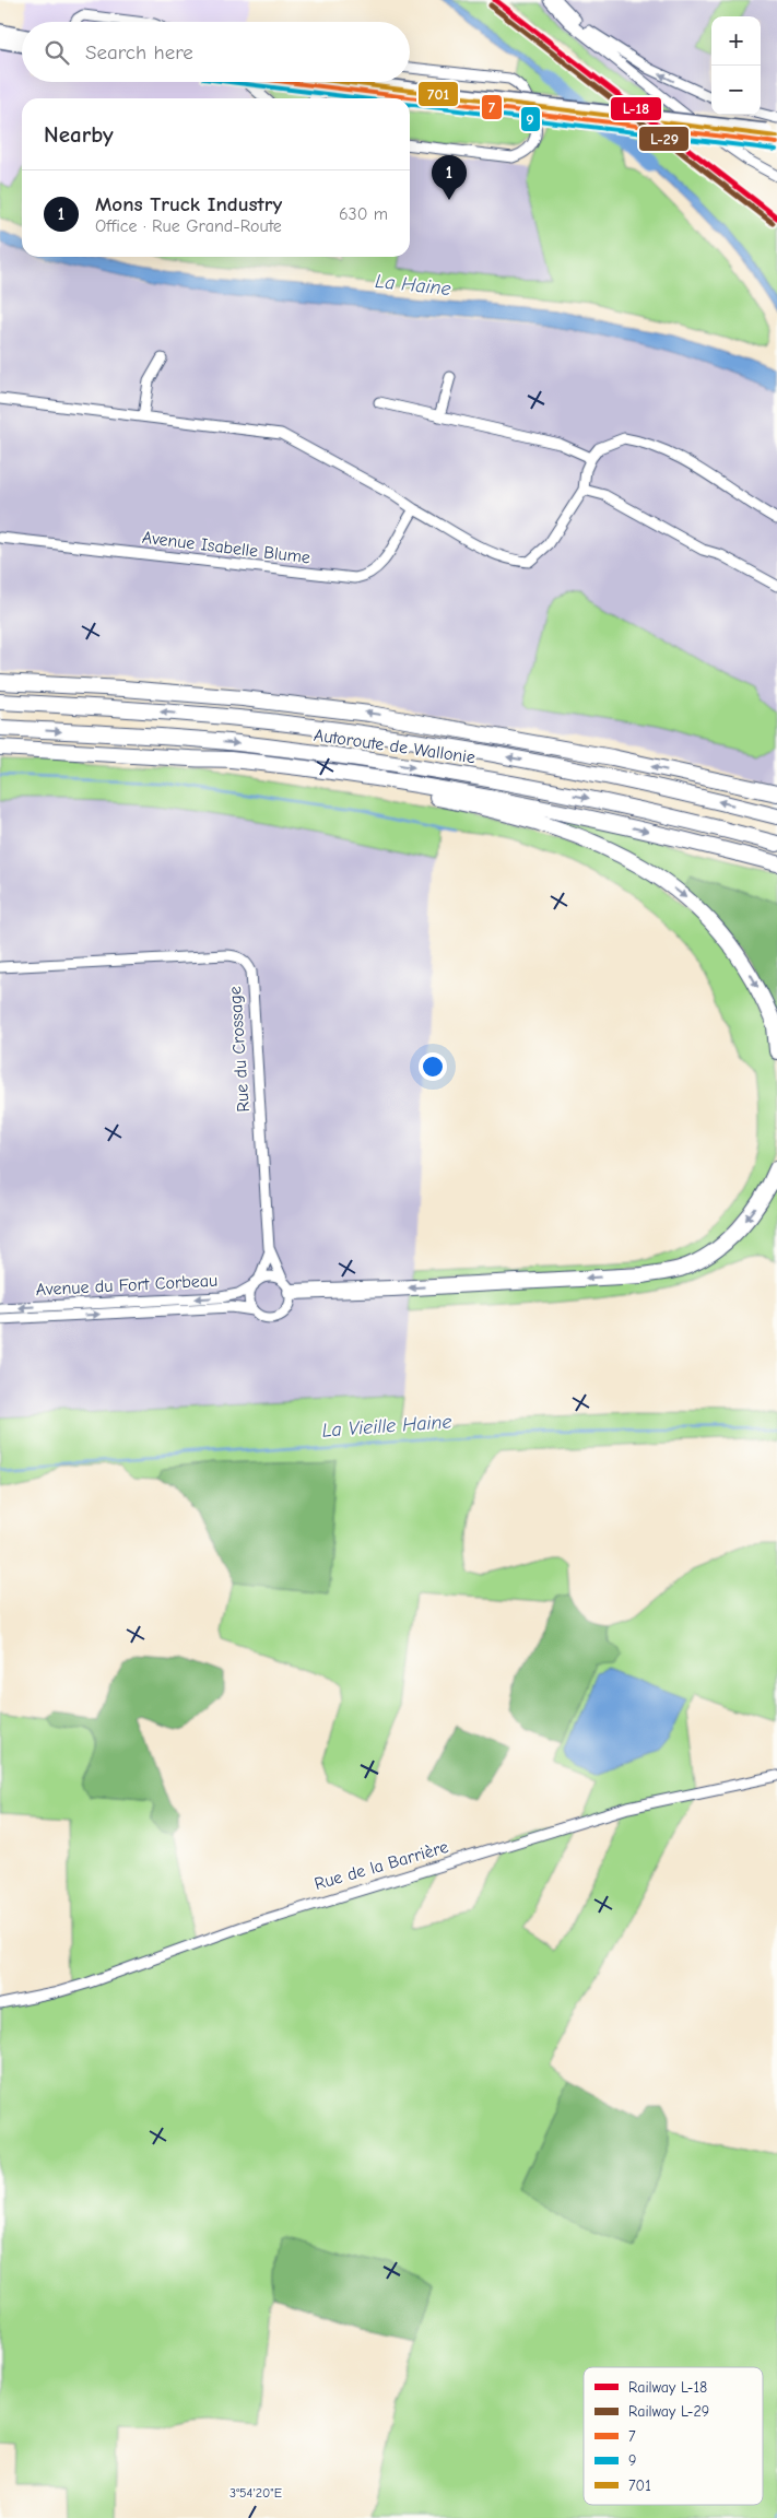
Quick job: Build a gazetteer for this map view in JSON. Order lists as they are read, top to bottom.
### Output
{
  "streets": {
    "highway": ["Autoroute de Wallonie"],
    "street": [
      "Avenue Isabelle Blume",
      "Rue du Crossage",
      "Avenue du Fort Corbeau",
      "Rue de la Barrière"
    ]
  },
  "water": ["La Haine", "La Vieille Haine"],
  "lines": [
    "rail line L-18",
    "rail line L-29",
    "transit line 7",
    "transit line 9",
    "transit line 701"
  ],
  "legend": [
    "Railway L-18",
    "Railway L-29",
    "7",
    "9",
    "701"
  ],
  "page": {
    "map_buttons": ["+", "−"],
    "search": "Search here",
    "heading": "Nearby",
    "pins": "1",
    "list": [
      {
        "mark": "1",
        "name": "Mons Truck Industry",
        "note": "Office · Rue Grand-Route",
        "value": "630 m"
      }
    ]
  },
  "coordinates": ["3°54'20\"E"]
}
